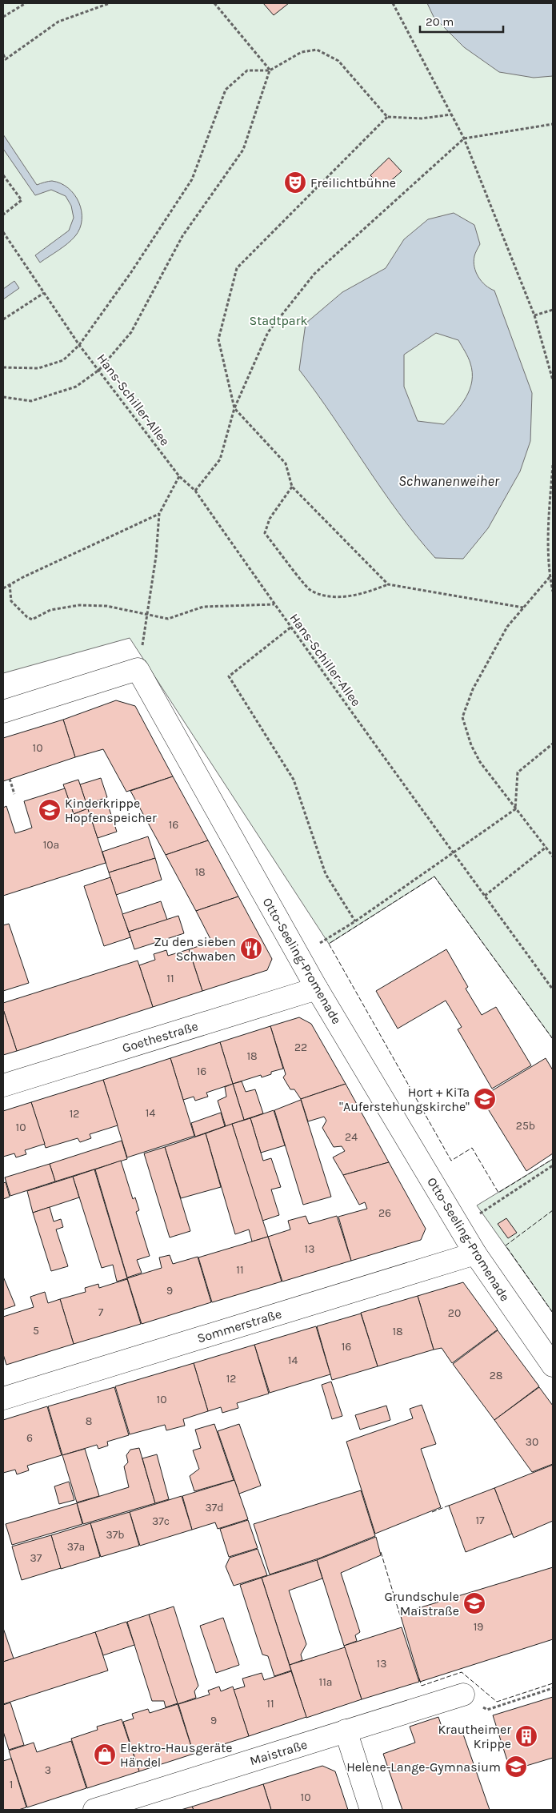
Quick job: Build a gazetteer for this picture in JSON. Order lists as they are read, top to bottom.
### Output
{
  "streets": {
    "street": [
      "Otto-Seeling-Promenade",
      "Goethestraße",
      "Sommerstraße",
      "Maistraße"
    ],
    "path": ["Hans-Schiller-Allee"]
  },
  "crossings": [
    ["Otto-Seeling-Promenade", "Goethestraße"],
    ["Otto-Seeling-Promenade", "Sommerstraße"]
  ],
  "water": ["Schwanenweiher"],
  "parks": ["Stadtpark"],
  "places": {
    "theatre": ["Freilichtbühne"],
    "school or university": [
      "Kinderkrippe Hopfenspeicher",
      "Hort + KiTa \"Auferstehungskirche\"",
      "Grundschule Maistraße",
      "Helene-Lange-Gymnasium"
    ],
    "restaurant": ["Zu den sieben Schwaben"],
    "building": ["Krautheimer Krippe"],
    "shop": ["Elektro-Hausgeräte Händel"]
  },
  "house_numbers": [
    "10",
    "16",
    "10a",
    "18",
    "11",
    "22",
    "18",
    "16",
    "14",
    "12",
    "25b",
    "10",
    "24",
    "26",
    "13",
    "11",
    "9",
    "7",
    "20",
    "5",
    "18",
    "16",
    "14",
    "28",
    "12",
    "10",
    "8",
    "6",
    "30",
    "37d",
    "17",
    "37c",
    "37b",
    "37a",
    "37",
    "19",
    "13",
    "11a",
    "11",
    "9",
    "3",
    "1",
    "10"
  ],
  "scale_bar": "20 m"
}
